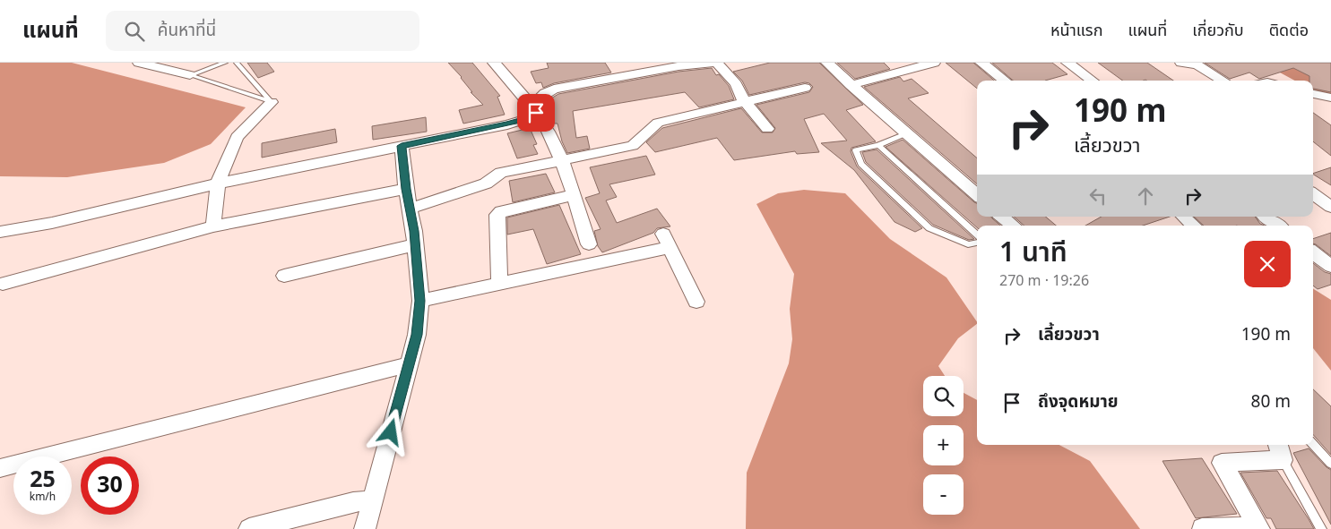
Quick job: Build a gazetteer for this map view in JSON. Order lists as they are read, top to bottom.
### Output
{
  "page": {
    "header": "แผนที่",
    "search": "ค้นหาที่นี่",
    "nav": [
      "หน้าแรก",
      "แผนที่",
      "เกี่ยวกับ",
      "ติดต่อ"
    ],
    "turn": ["190 m", "เลี้ยวขวา"],
    "heading": ["1 นาที", "270 m · 19:26"],
    "list": [
      {
        "name": "เลี้ยวขวา",
        "value": "190 m"
      },
      {
        "name": "ถึงจุดหมาย",
        "value": "80 m"
      }
    ],
    "map_buttons": ["+", "−"],
    "speed": "25 km/h",
    "limit": "30"
  }
}
